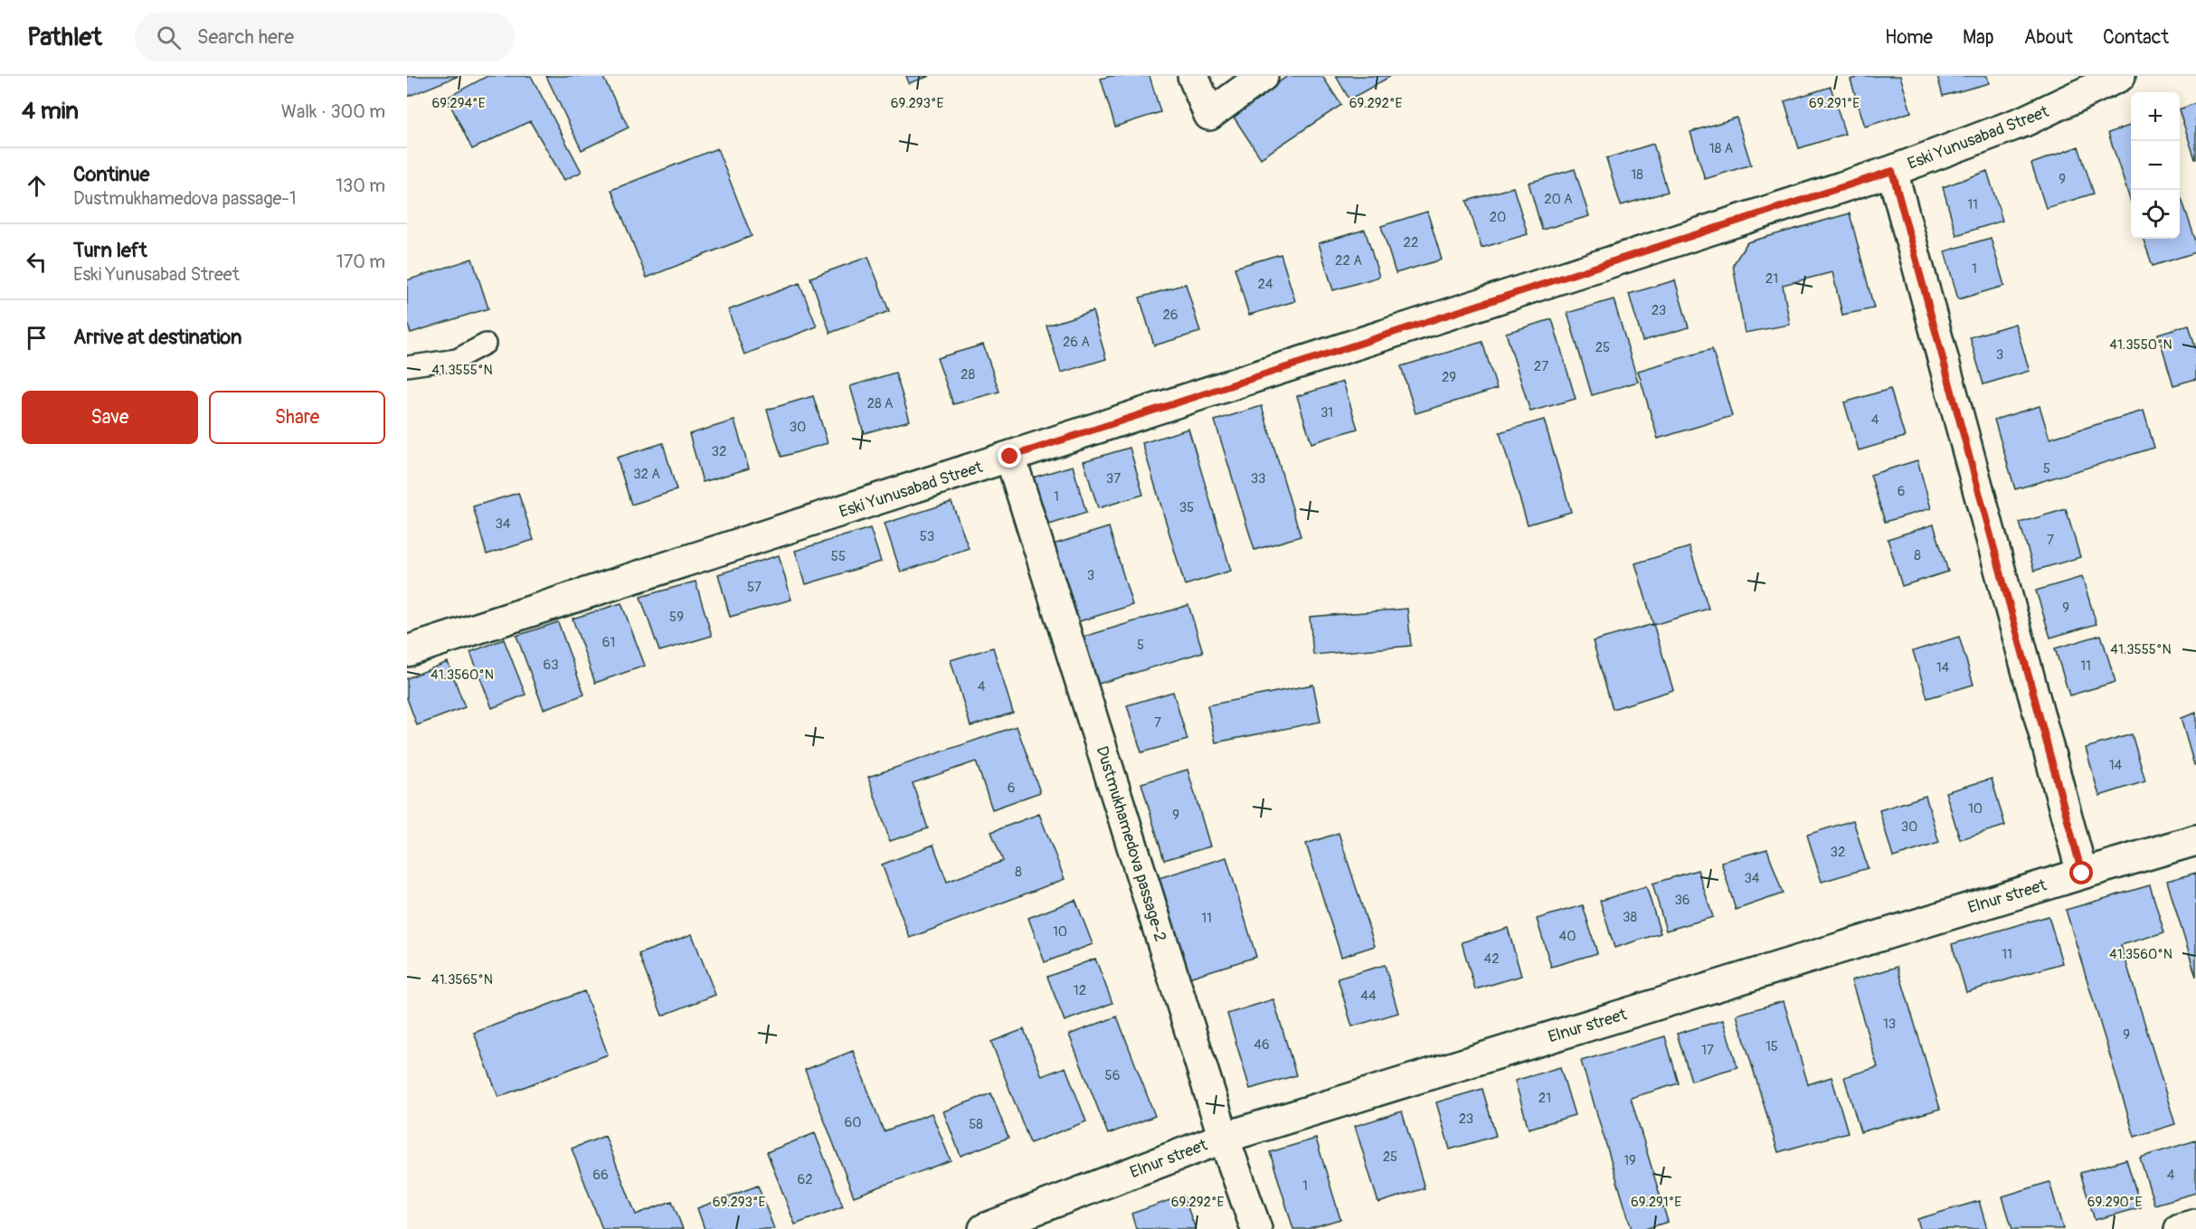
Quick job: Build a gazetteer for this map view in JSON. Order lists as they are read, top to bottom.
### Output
{
  "streets": {
    "street": ["Eski Yunusabad Street", "Dustmukhamedova passage-2", "Elnur street"]
  },
  "crossings": [
    ["Eski Yunusabad Street", "Dustmukhamedova passage-2"],
    ["Dustmukhamedova passage-2", "Elnur street"]
  ],
  "house_numbers": [
    "18 A",
    "18",
    "9",
    "20 A",
    "11",
    "20",
    "22",
    "22 A",
    "1",
    "21",
    "24",
    "23",
    "26",
    "26 A",
    "25",
    "3",
    "27",
    "28",
    "29",
    "28 A",
    "31",
    "4",
    "30",
    "32",
    "5",
    "32 A",
    "37",
    "33",
    "6",
    "1",
    "35",
    "34",
    "53",
    "7",
    "8",
    "55",
    "3",
    "57",
    "9",
    "59",
    "61",
    "5",
    "63",
    "11",
    "14",
    "4",
    "7",
    "14",
    "6",
    "10",
    "9",
    "30",
    "32",
    "8",
    "34",
    "36",
    "38",
    "11",
    "10",
    "40",
    "11",
    "42",
    "12",
    "44",
    "13",
    "9",
    "46",
    "15",
    "17",
    "56",
    "21",
    "23",
    "60",
    "58",
    "25",
    "19",
    "66",
    "4",
    "62",
    "1"
  ],
  "page": {
    "header": "Pathlet",
    "search": "Search here",
    "nav": [
      "Home",
      "Map",
      "About",
      "Contact"
    ],
    "heading": ["4 min", "Walk · 300 m"],
    "map_buttons": ["+", "−"],
    "list": [
      ["Continue", "Dustmukhamedova passage-1", "130 m"],
      ["Turn left", "Eski Yunusabad Street", "170 m"],
      "Arrive at destination"
    ],
    "buttons": ["Save", "Share"]
  },
  "coordinates": [
    "69.294°E",
    "69.293°E",
    "69.292°E",
    "69.291°E",
    "41.3550°N",
    "41.3555°N",
    "41.3560°N",
    "41.3565°N",
    "69.290°E"
  ]
}
